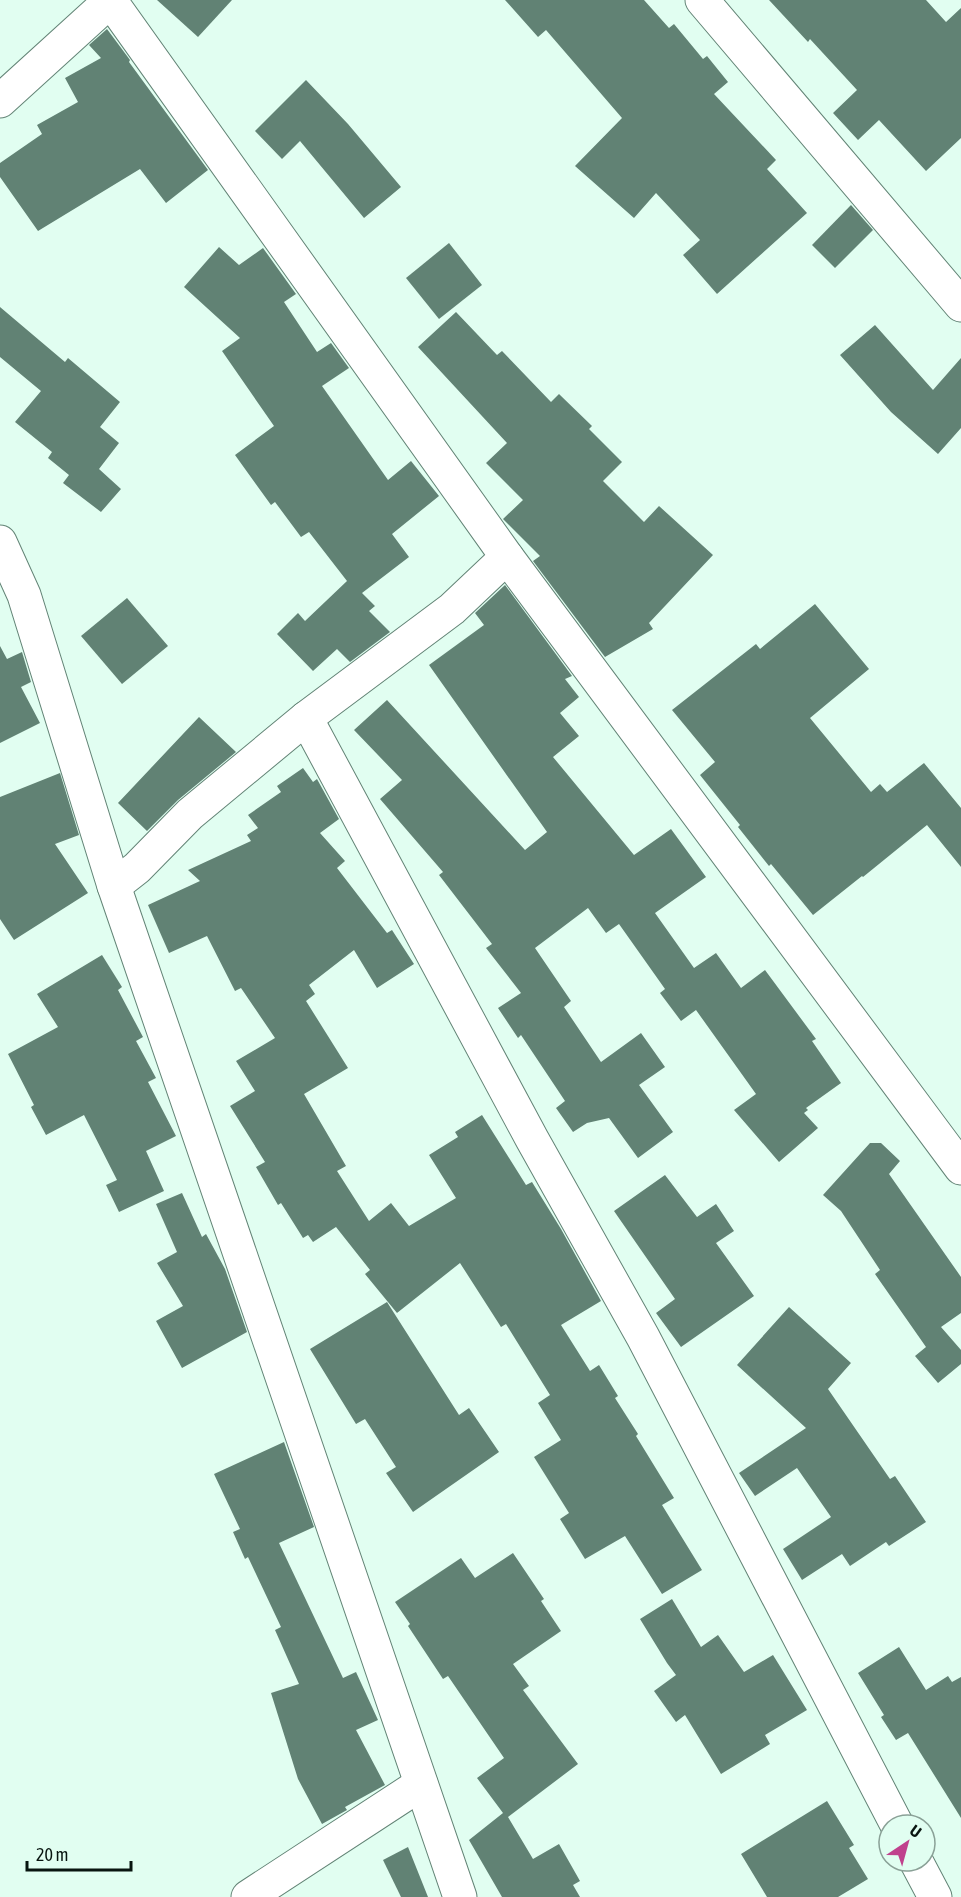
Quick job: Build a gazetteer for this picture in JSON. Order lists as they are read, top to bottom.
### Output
{
  "scale_bar": "20 m",
  "north": "top right"
}
